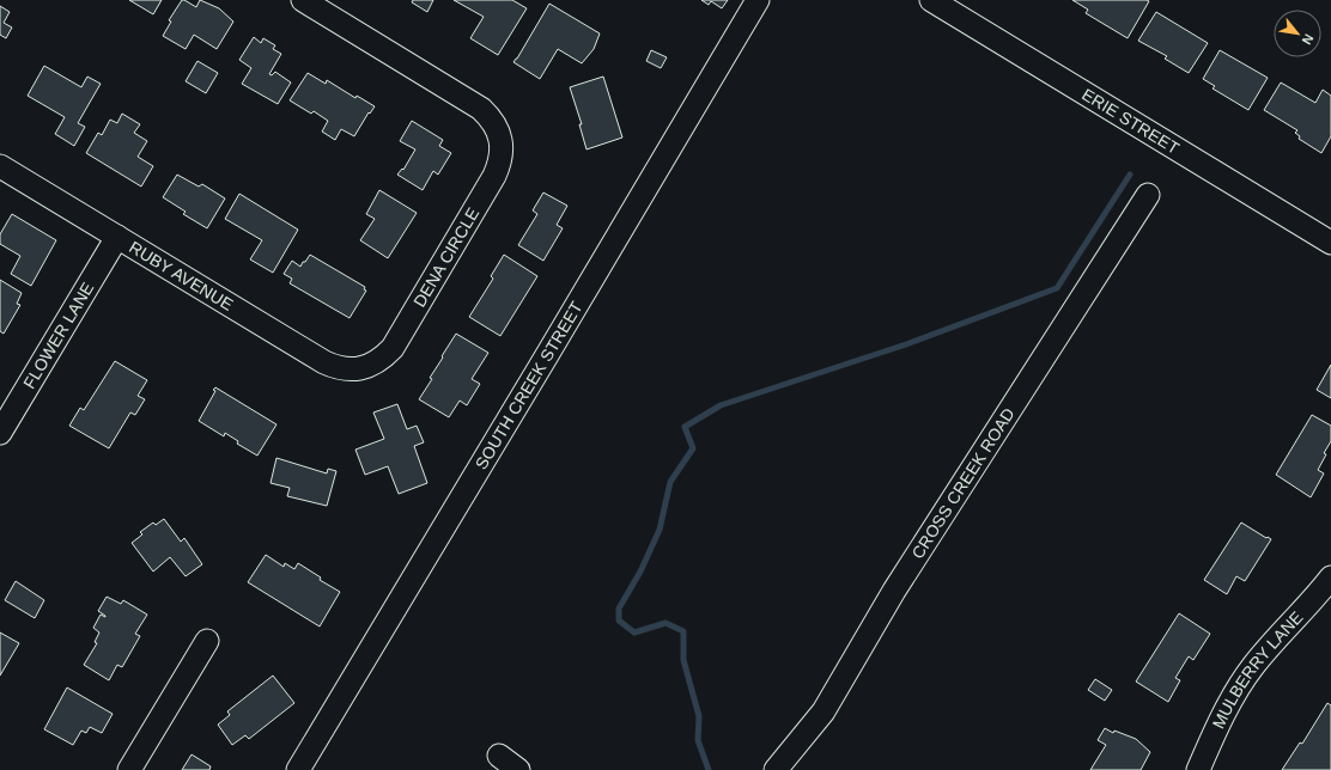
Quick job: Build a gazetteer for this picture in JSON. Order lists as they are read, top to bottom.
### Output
{
  "streets": {
    "street": [
      "ERIE STREET",
      "DENA CIRCLE",
      "RUBY AVENUE",
      "FLOWER LANE",
      "SOUTH CREEK STREET",
      "CROSS CREEK ROAD",
      "MULBERRY LANE"
    ]
  },
  "crossings": [
    ["DENA CIRCLE", "RUBY AVENUE"],
    ["RUBY AVENUE", "FLOWER LANE"]
  ],
  "north": "bottom right"
}
